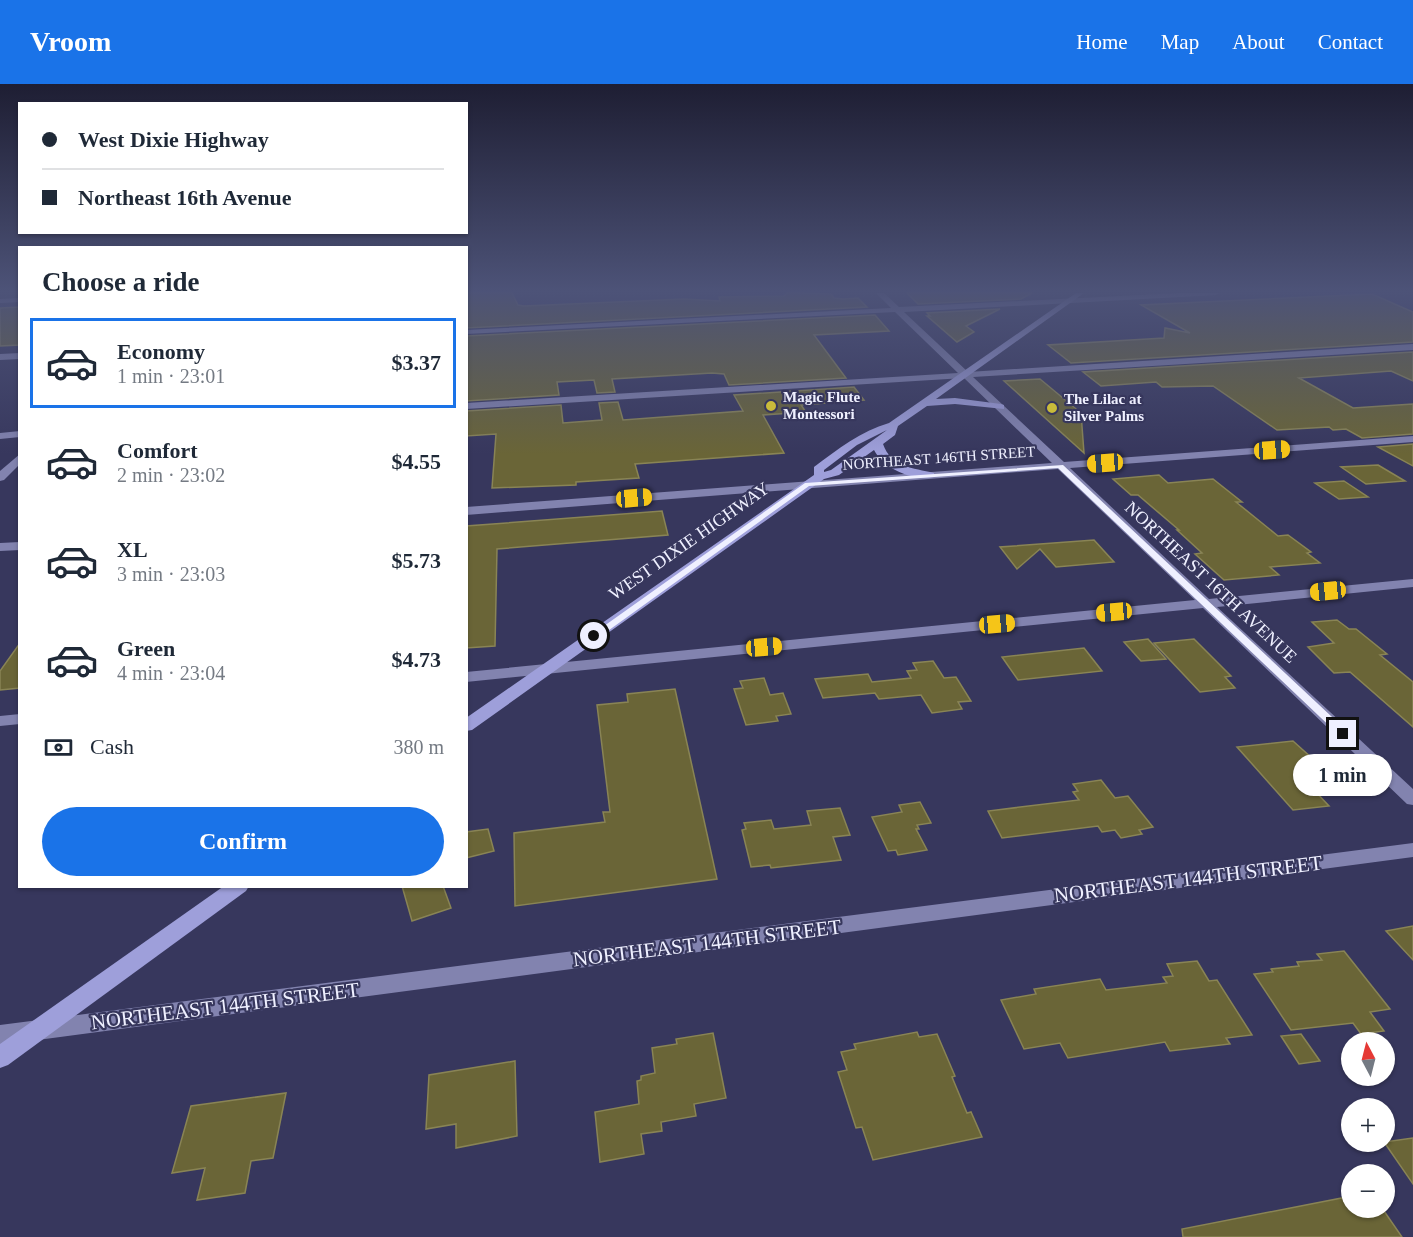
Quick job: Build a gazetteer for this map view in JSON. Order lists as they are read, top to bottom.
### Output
{
  "streets": {
    "main road": ["WEST DIXIE HIGHWAY"],
    "street": ["NORTHEAST 146TH STREET", "NORTHEAST 16TH AVENUE", "NORTHEAST 144TH STREET"]
  },
  "crossings": [
    ["NORTHEAST 146TH STREET", "WEST DIXIE HIGHWAY"],
    ["NORTHEAST 146TH STREET", "NORTHEAST 16TH AVENUE"],
    ["WEST DIXIE HIGHWAY", "NORTHEAST 16TH AVENUE"]
  ],
  "places": ["Magic Flute Montessori", "The Lilac at Silver Palms"],
  "north": "top",
  "page": {
    "header": "Vroom",
    "nav": [
      "Home",
      "Map",
      "About",
      "Contact"
    ],
    "banner": ["West Dixie Highway", "Northeast 16th Avenue"],
    "heading": "Choose a ride",
    "list": [
      {
        "name": "Economy",
        "note": "1 min · 23:01",
        "value": "$3.37"
      },
      {
        "name": "Comfort",
        "note": "2 min · 23:02",
        "value": "$4.55"
      },
      {
        "name": "XL",
        "note": "3 min · 23:03",
        "value": "$5.73"
      },
      {
        "name": "Green",
        "note": "4 min · 23:04",
        "value": "$4.73"
      }
    ],
    "pay": ["Cash", "380 m"],
    "bubble": "1 min",
    "buttons": "Confirm",
    "map_buttons": ["+", "−"]
  }
}
